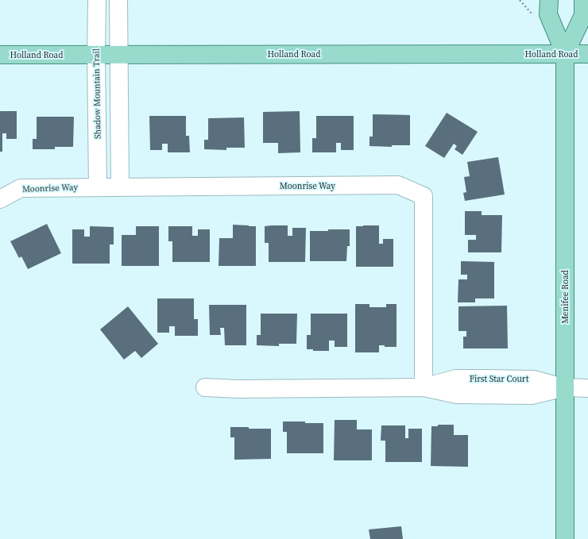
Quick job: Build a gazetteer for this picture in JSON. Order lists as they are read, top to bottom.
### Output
{
  "streets": {
    "main road": ["Holland Road", "Menifee Road"],
    "street": ["Shadow Mountain Trail", "Moonrise Way", "First Star Court"]
  },
  "crossings": [
    ["Holland Road", "Shadow Mountain Trail"],
    ["Holland Road", "Menifee Road"],
    ["Shadow Mountain Trail", "Moonrise Way"],
    ["Moonrise Way", "First Star Court"],
    ["Menifee Road", "First Star Court"]
  ]
}
